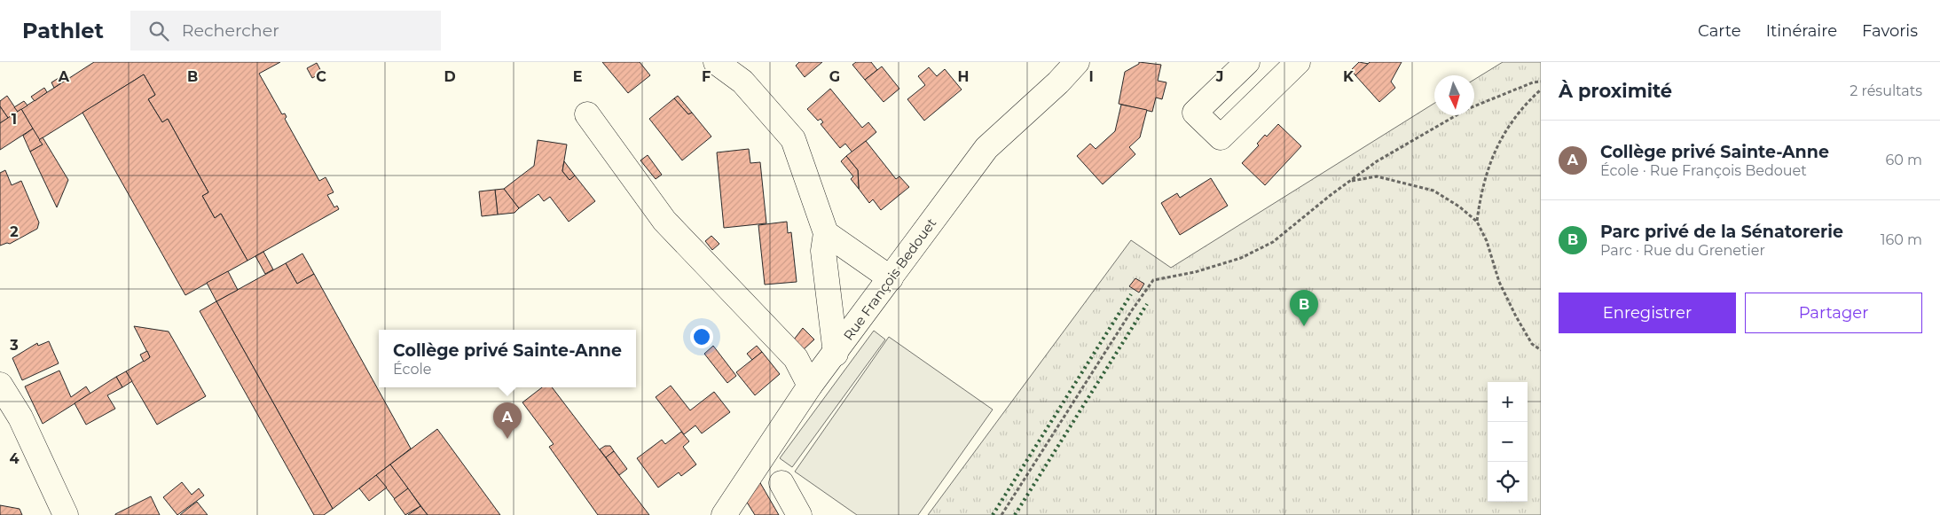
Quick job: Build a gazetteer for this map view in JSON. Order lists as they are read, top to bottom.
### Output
{
  "streets": {
    "street": ["Rue François Bedouet"]
  },
  "north": "bottom",
  "page": {
    "header": "Pathlet",
    "search": "Rechercher",
    "nav": ["Carte", "Itinéraire", "Favoris"],
    "heading": ["À proximité", "2 résultats"],
    "list": [
      {
        "mark": "A",
        "name": "Collège privé Sainte-Anne",
        "note": "École · Rue François Bedouet",
        "value": "60 m"
      },
      {
        "mark": "B",
        "name": "Parc privé de la Sénatorerie",
        "note": "Parc · Rue du Grenetier",
        "value": "160 m"
      }
    ],
    "buttons": ["Enregistrer", "Partager"],
    "pins": ["B", "A"],
    "popup": ["Collège privé Sainte-Anne", "École"],
    "map_buttons": ["+", "−"]
  },
  "grid": {
    "columns": [
      "A",
      "B",
      "C",
      "D",
      "E",
      "F",
      "G",
      "H",
      "I",
      "J",
      "K"
    ],
    "rows": [
      "1",
      "2",
      "3",
      "4"
    ]
  }
}
